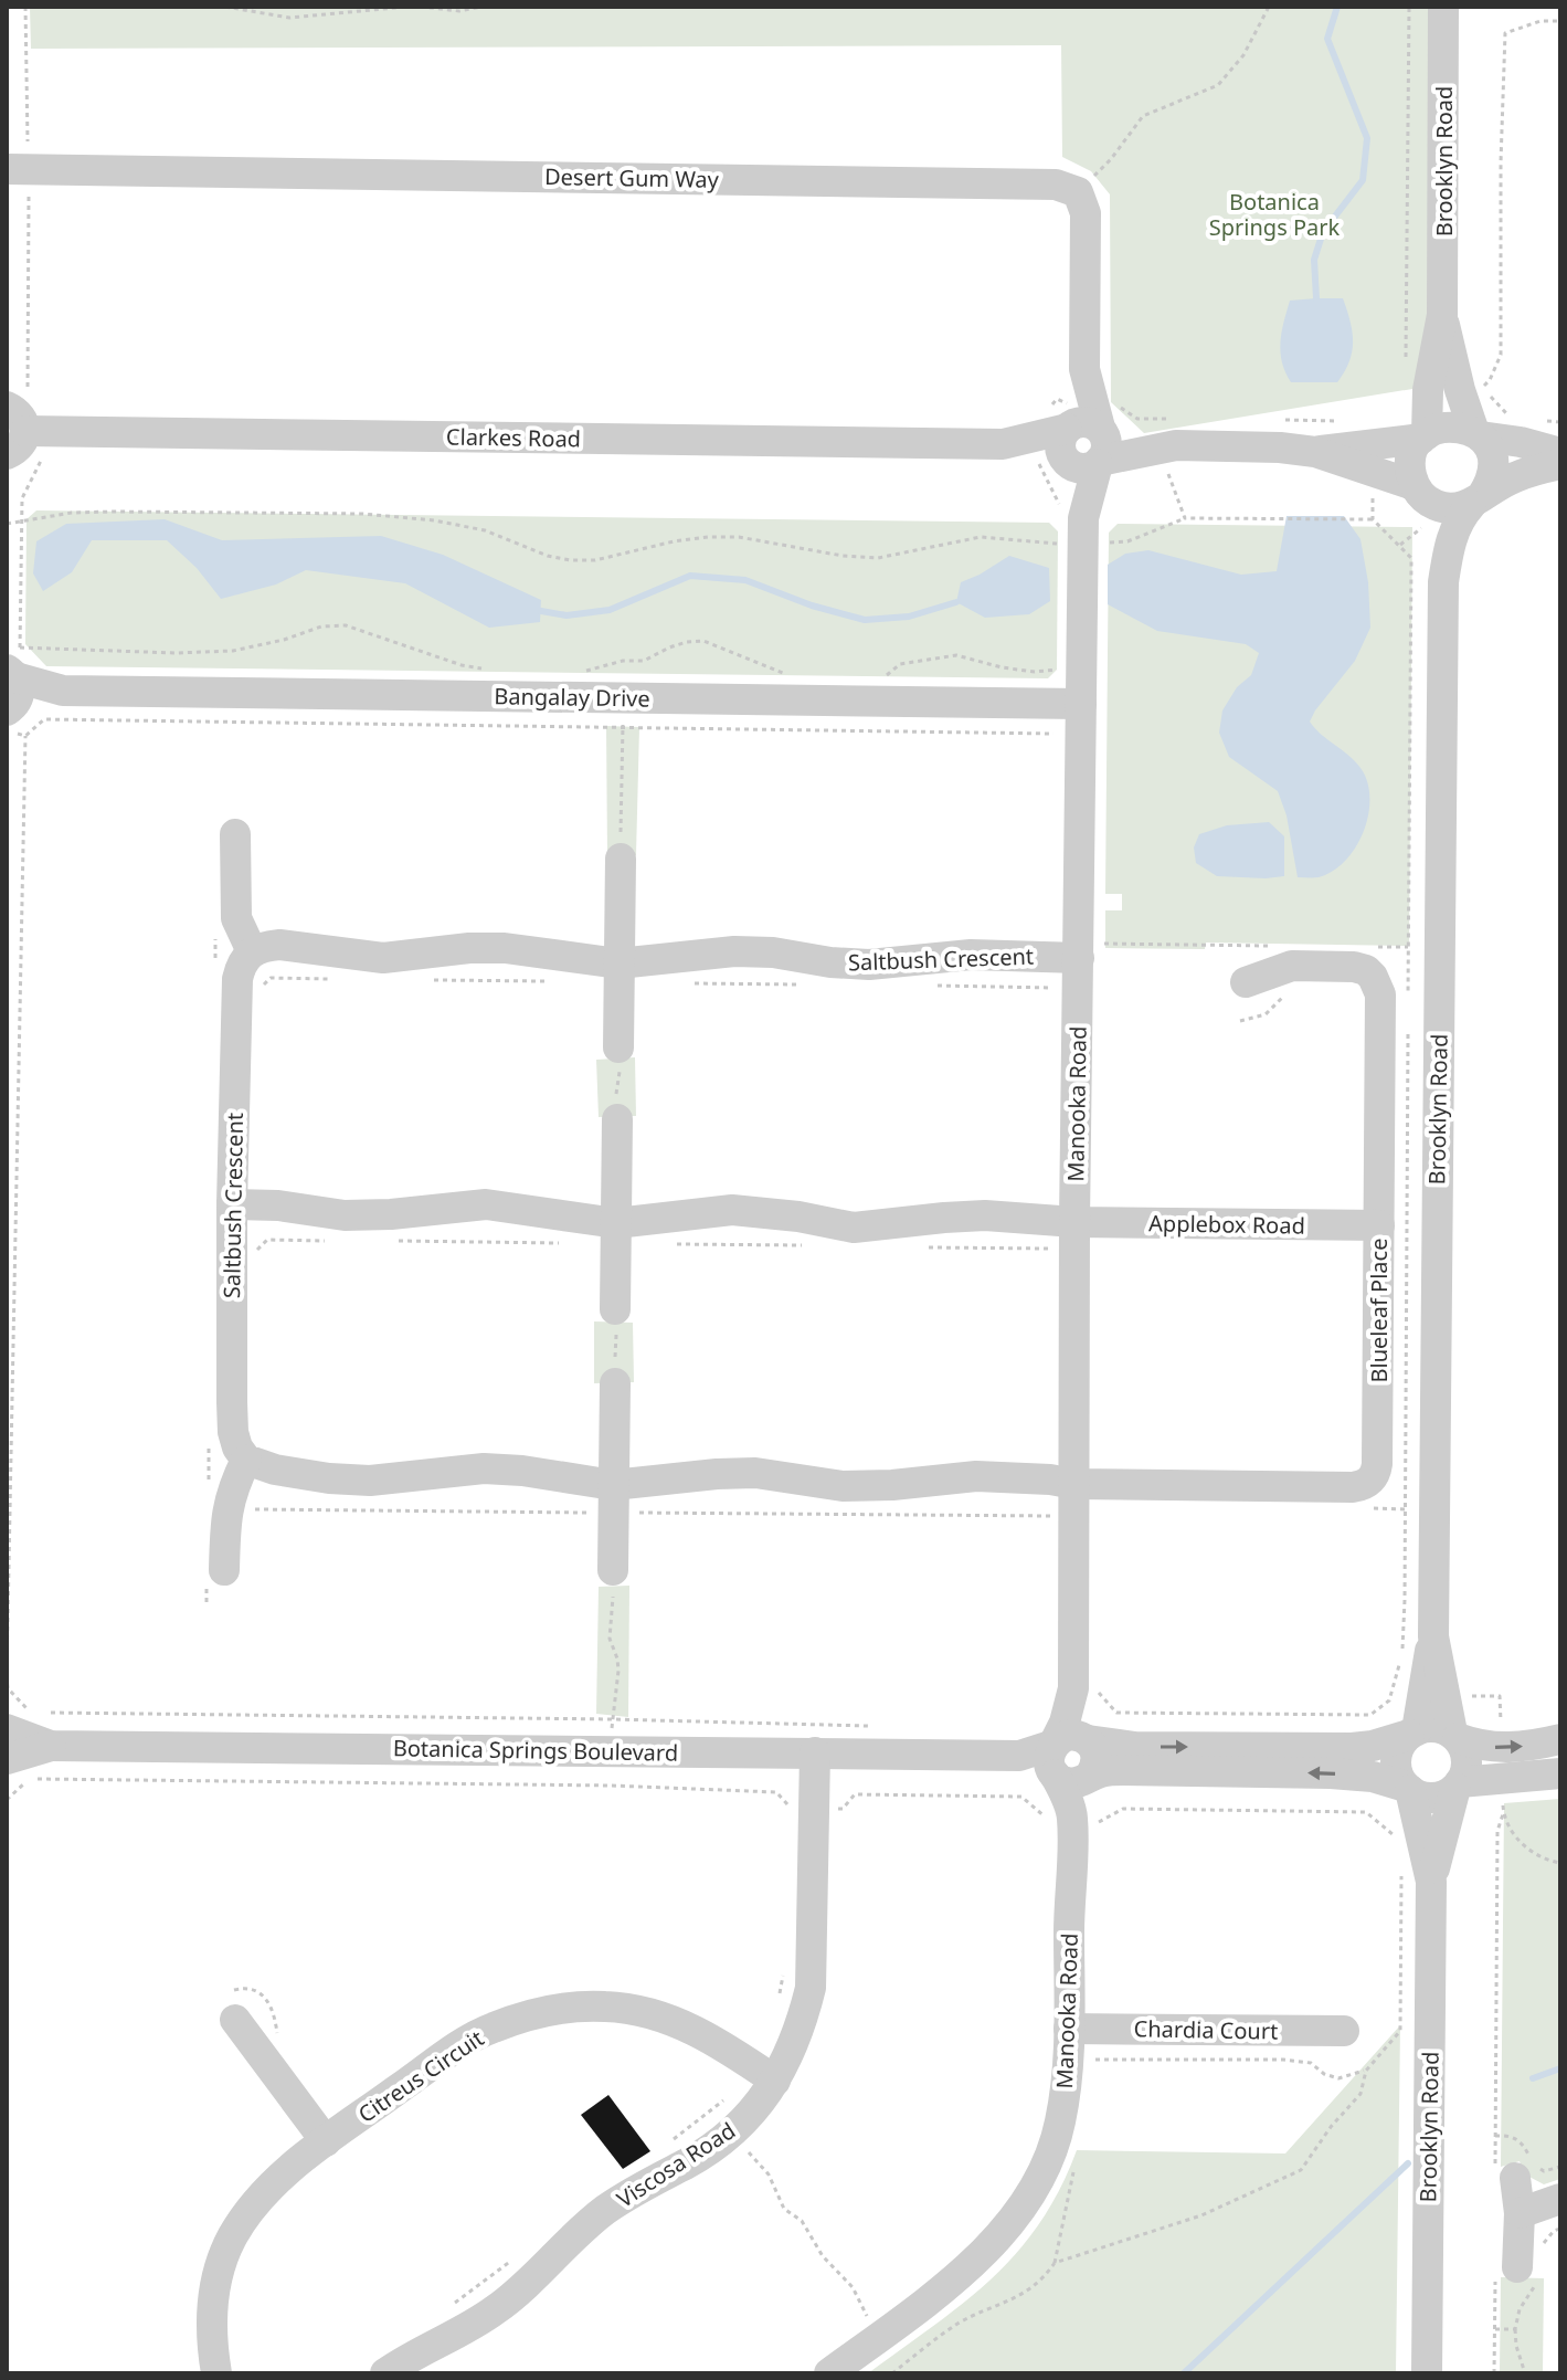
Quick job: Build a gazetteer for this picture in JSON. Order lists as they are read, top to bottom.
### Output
{
  "streets": {
    "street": [
      "Brooklyn Road",
      "Desert Gum Way",
      "Clarkes Road",
      "Bangalay Drive",
      "Saltbush Crescent",
      "Manooka Road",
      "Applebox Road",
      "Blueleaf Place",
      "Botanica Springs Boulevard",
      "Chardia Court",
      "Citreus Circuit",
      "Viscosa Road"
    ]
  },
  "crossings": [
    ["Brooklyn Road", "Clarkes Road"],
    ["Desert Gum Way", "Clarkes Road"],
    ["Desert Gum Way", "Manooka Road"],
    ["Clarkes Road", "Manooka Road"],
    ["Bangalay Drive", "Manooka Road"],
    ["Saltbush Crescent", "Manooka Road"],
    ["Saltbush Crescent", "Applebox Road"],
    ["Manooka Road", "Applebox Road"],
    ["Manooka Road", "Blueleaf Place"],
    ["Manooka Road", "Botanica Springs Boulevard"],
    ["Manooka Road", "Chardia Court"],
    ["Applebox Road", "Blueleaf Place"],
    ["Botanica Springs Boulevard", "Viscosa Road"],
    ["Citreus Circuit", "Viscosa Road"]
  ],
  "parks": ["Botanica Springs Park"]
}
